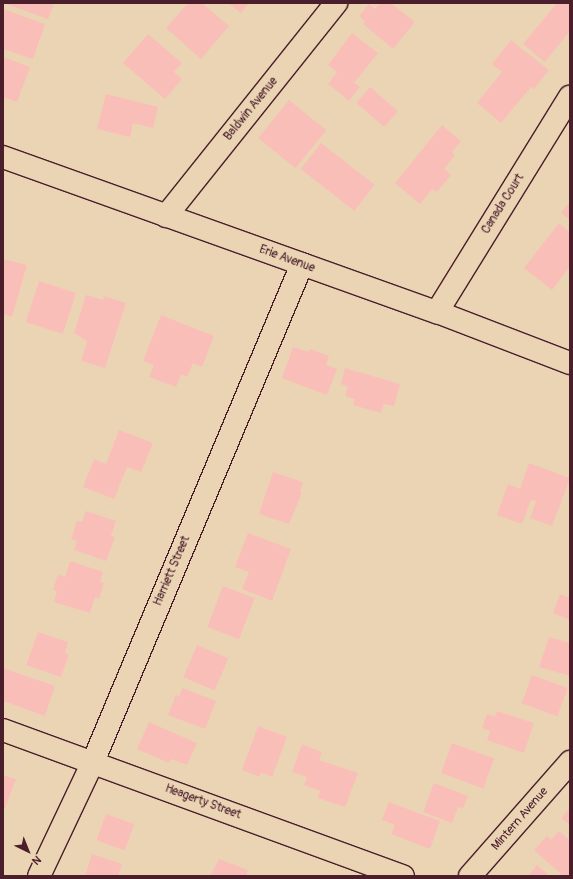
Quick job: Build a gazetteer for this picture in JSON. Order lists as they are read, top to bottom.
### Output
{
  "streets": {
    "street": [
      "Baldwin Avenue",
      "Canada Court",
      "Erie Avenue",
      "Harriett Street",
      "Heagerty Street",
      "Mintern Avenue"
    ]
  },
  "crossings": [
    ["Baldwin Avenue", "Erie Avenue"],
    ["Canada Court", "Erie Avenue"],
    ["Erie Avenue", "Harriett Street"],
    ["Harriett Street", "Heagerty Street"]
  ],
  "north": "bottom right"
}
